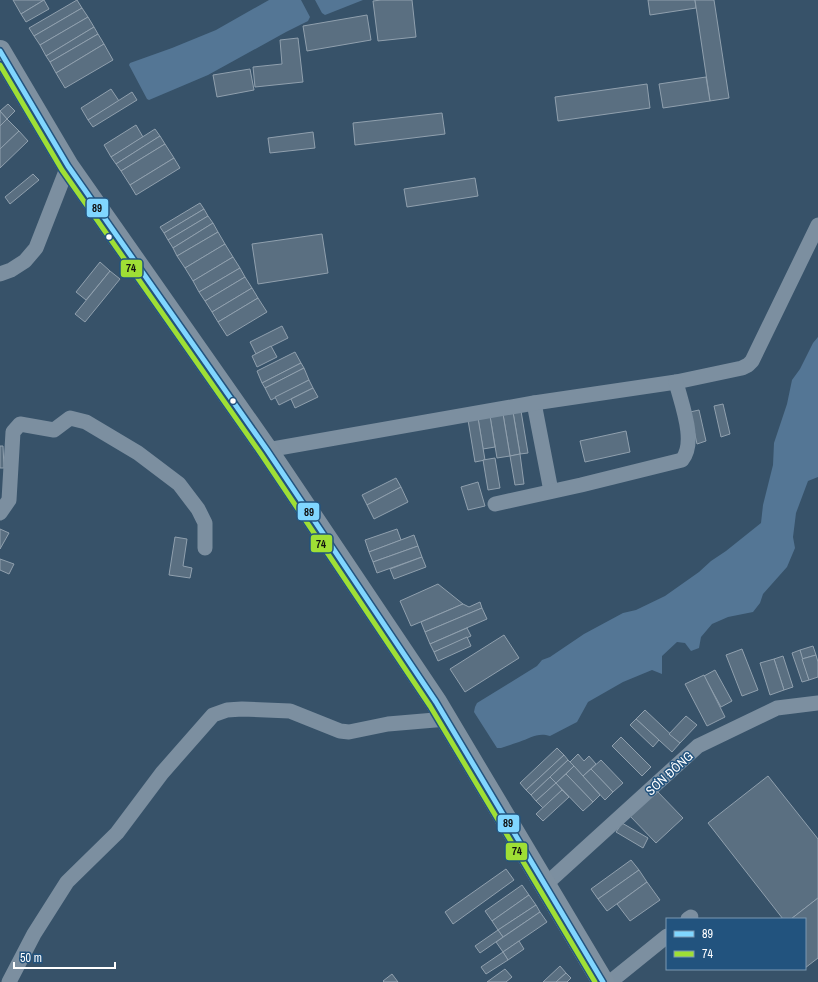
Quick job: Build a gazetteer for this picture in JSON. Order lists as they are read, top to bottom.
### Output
{
  "streets": {
    "street": ["SƠN ĐÔNG"]
  },
  "lines": ["transit line 89", "transit line 74"],
  "legend": ["89", "74"],
  "scale_bar": "50 m"
}
